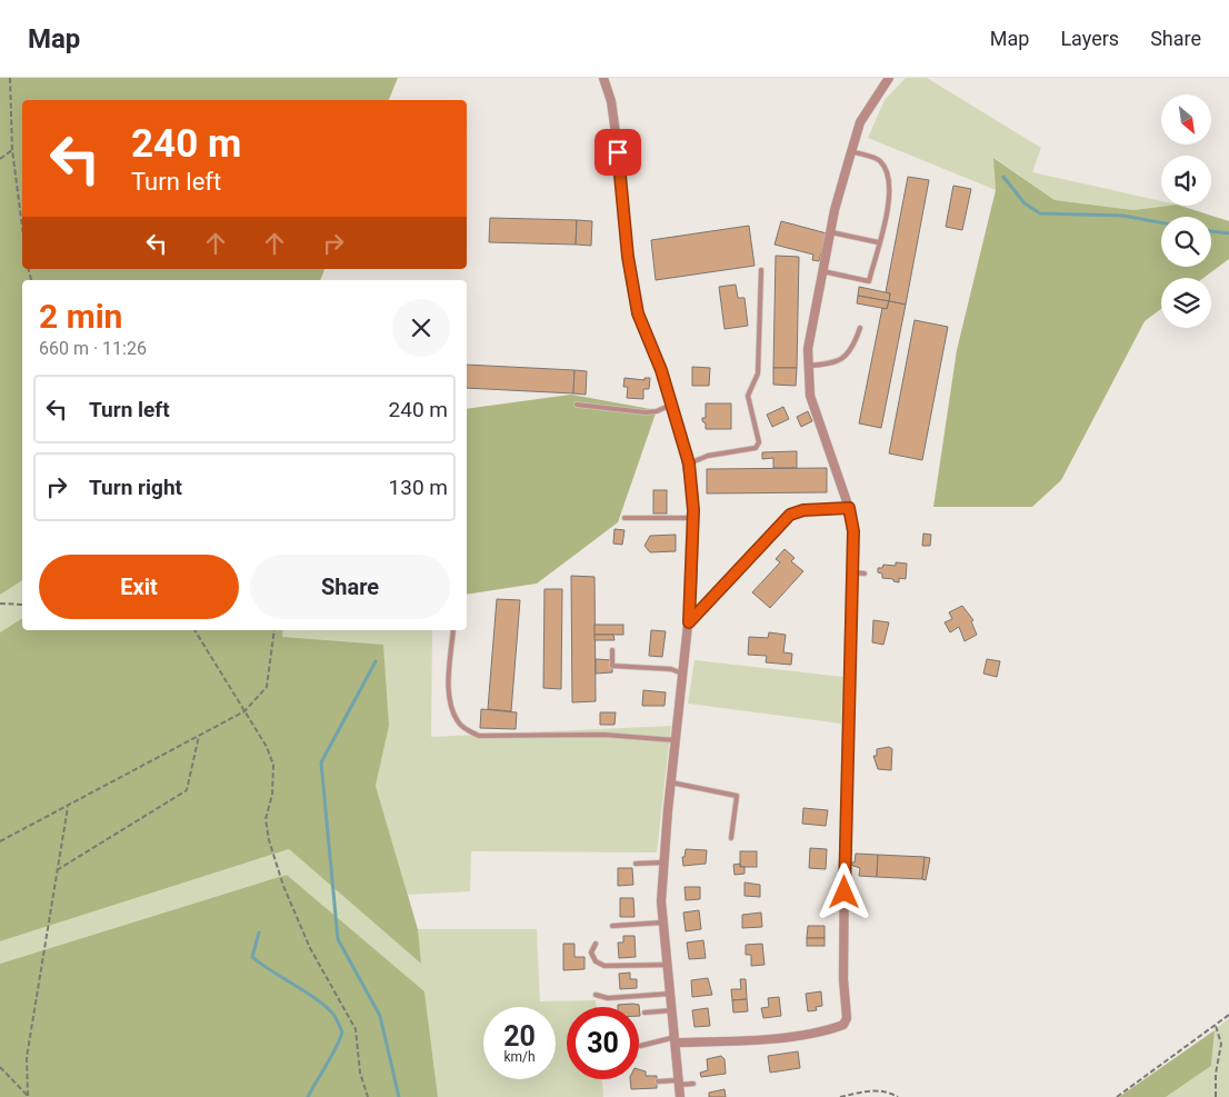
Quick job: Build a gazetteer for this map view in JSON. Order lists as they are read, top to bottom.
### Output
{
  "north": "bottom right",
  "page": {
    "header": "Map",
    "nav": ["Map", "Layers", "Share"],
    "turn": ["240 m", "Turn left"],
    "heading": ["2 min", "660 m · 11:26"],
    "list": [
      {
        "name": "Turn left",
        "value": "240 m"
      },
      {
        "name": "Turn right",
        "value": "130 m"
      }
    ],
    "buttons": ["Exit", "Share"],
    "speed": "20 km/h",
    "limit": "30"
  }
}
